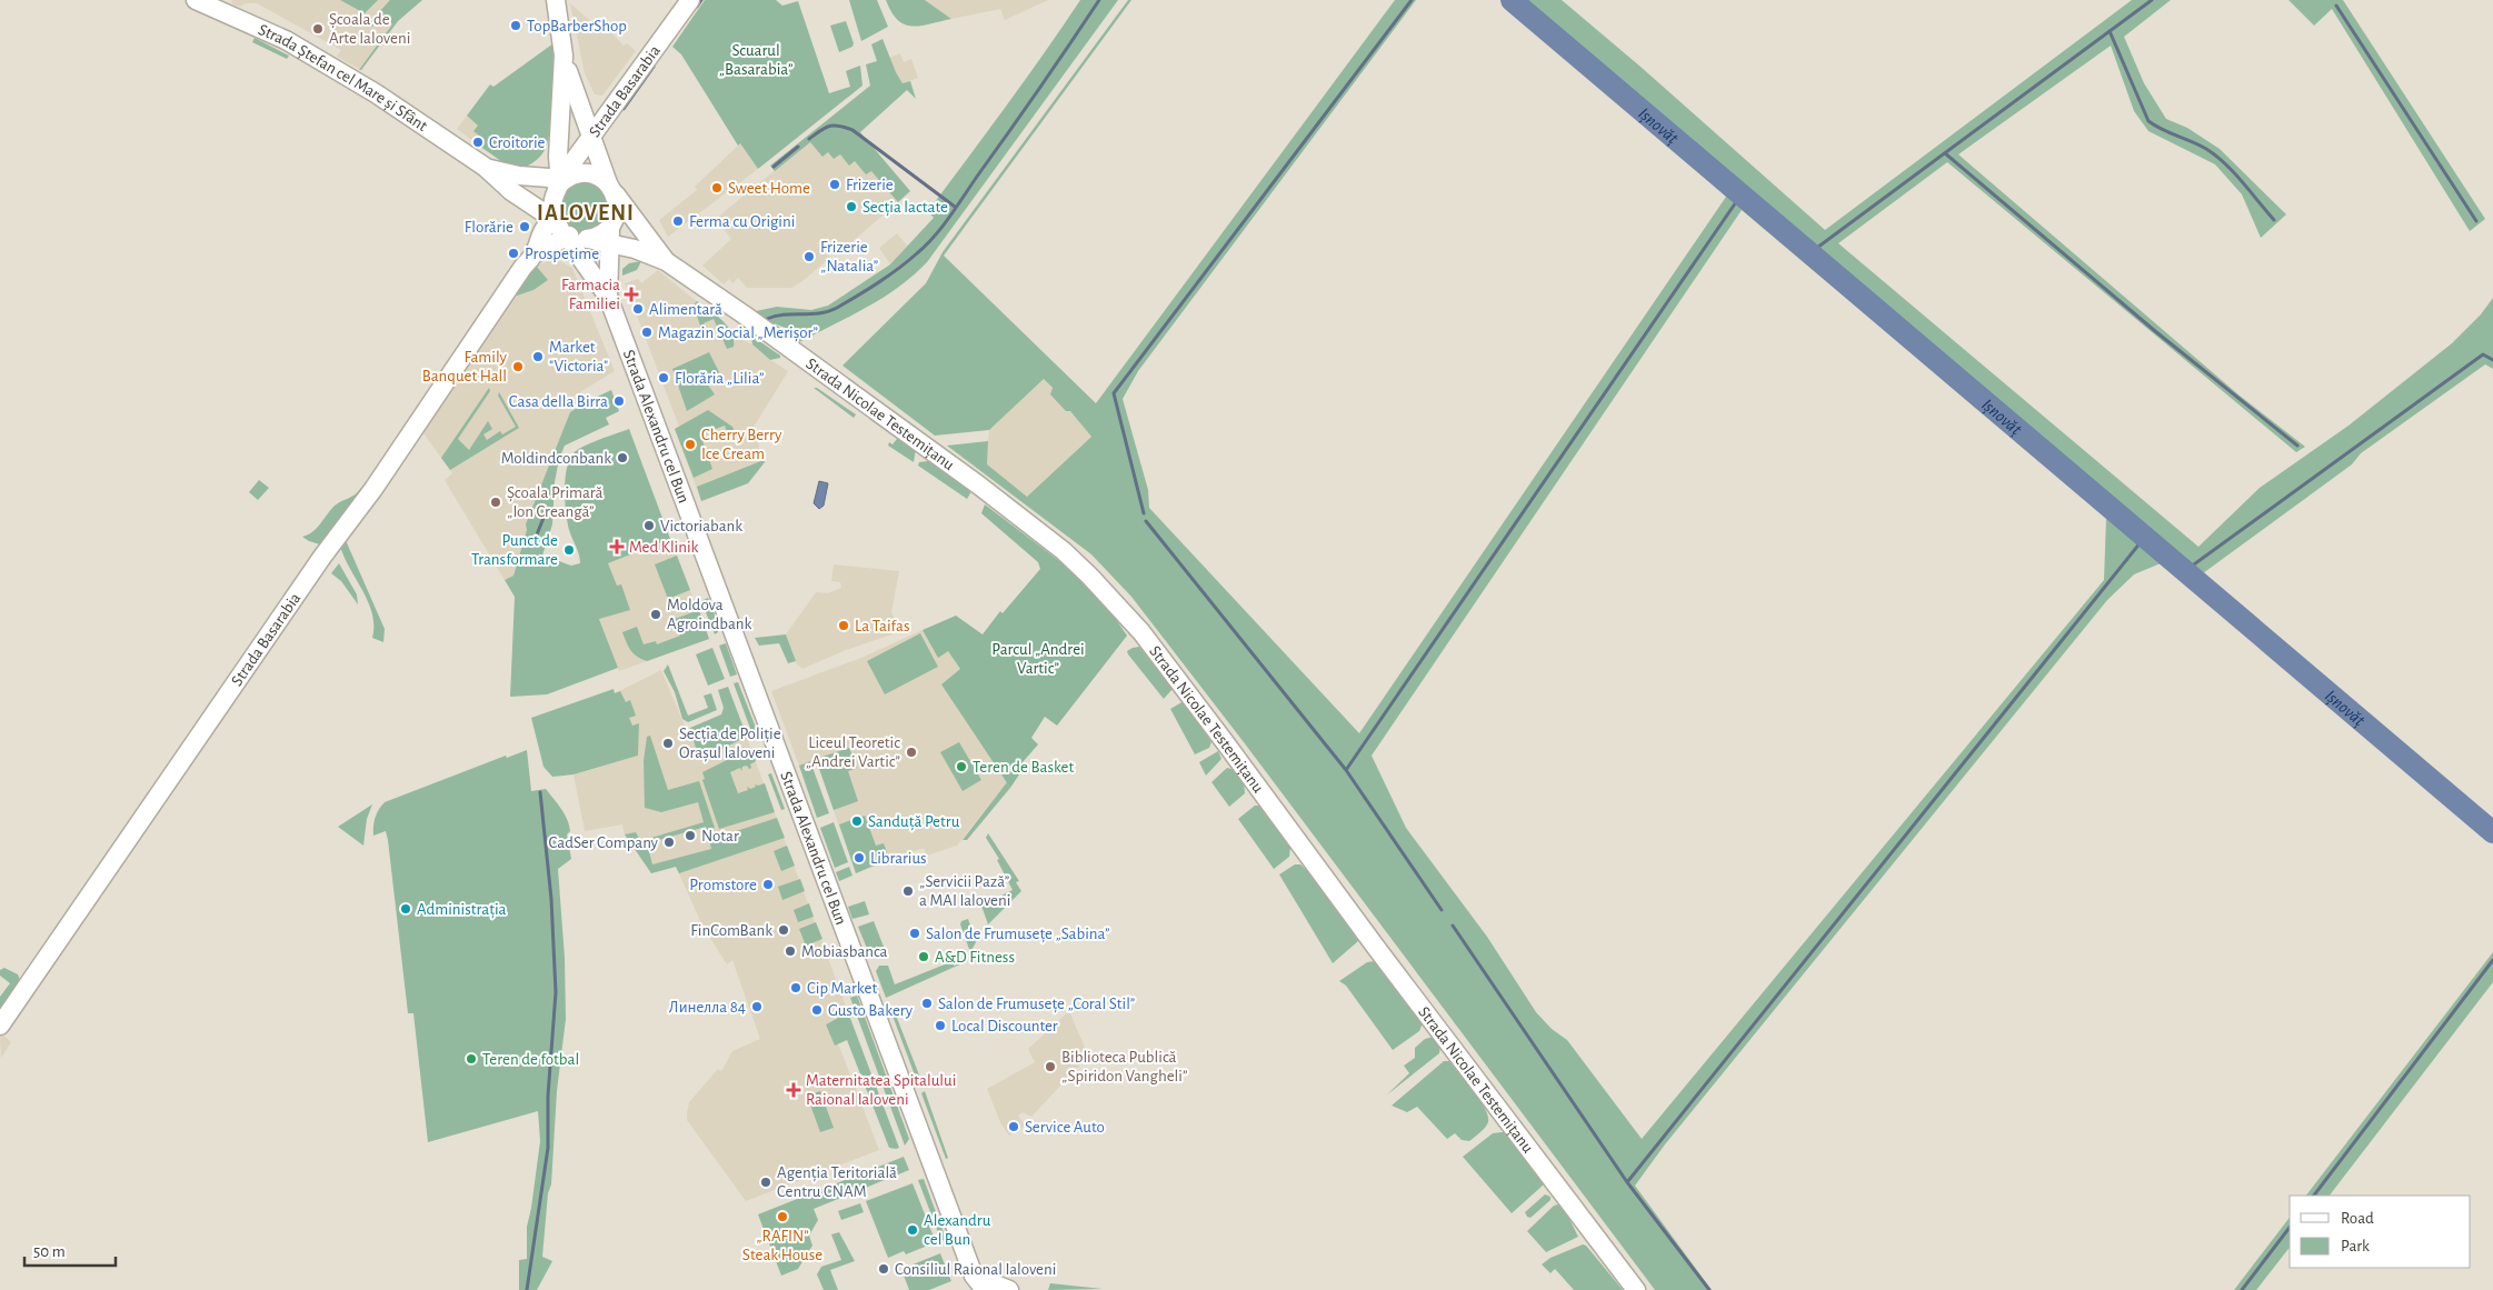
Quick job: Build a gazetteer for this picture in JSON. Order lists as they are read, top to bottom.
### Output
{
  "streets": {
    "main road": [
      "Strada Ștefan cel Mare și Sfânt",
      "Strada Basarabia",
      "Strada Nicolae Testemițanu",
      "Strada Alexandru cel Bun"
    ]
  },
  "crossings": [
    ["Strada Ștefan cel Mare și Sfânt", "Strada Basarabia"],
    ["Strada Ștefan cel Mare și Sfânt", "Strada Nicolae Testemițanu"],
    ["Strada Ștefan cel Mare și Sfânt", "Strada Alexandru cel Bun"],
    ["Strada Basarabia", "Strada Nicolae Testemițanu"],
    ["Strada Basarabia", "Strada Alexandru cel Bun"],
    ["Strada Nicolae Testemițanu", "Strada Alexandru cel Bun"]
  ],
  "districts": ["IALOVENI"],
  "water": ["Ișnovăț"],
  "parks": ["Scuarul „Basarabia”", "Parcul „Andrei Vartic”"],
  "places": {
    "other": [
      "TopBarberShop",
      "Școala de Arte Ialoveni",
      "Croitorie",
      "Frizerie",
      "Sweet Home",
      "Secția lactate",
      "Ferma cu Origini",
      "Florărie",
      "Prospețime",
      "Frizerie „Natalia”",
      "Alimentară",
      "Magazin Social „Merișor”",
      "Market \"Victoria\"",
      "Family Banquet Hall",
      "Florăria „Lilia”",
      "Casa della Birra",
      "Cherry Berry Ice Cream",
      "Moldindconbank",
      "Școala Primară „Ion Creangă”",
      "Victoriabank",
      "Punct de Transformare",
      "Moldova Agroindbank",
      "La Taifas",
      "Secția de Poliție Orașul Ialoveni",
      "Liceul Teoretic „Andrei Vartic”",
      "Teren de Basket",
      "Sanduță Petru",
      "Notar",
      "CadSer Company",
      "Librarius",
      "Promstore",
      "„Servicii Pază” a MAI Ialoveni",
      "Administrația",
      "FinComBank",
      "Salon de Frumusețe „Sabina”",
      "Mobiasbanca",
      "A&D Fitness",
      "Cip Market",
      "Salon de Frumusețe „Coral Stil”",
      "Линелла 84",
      "Gusto Bakery",
      "Local Discounter",
      "Teren de fotbal",
      "Biblioteca Publică „Spiridon Vangheli”",
      "Service Auto",
      "Agenția Teritorială Centru CNAM",
      "„RAFIN” Steak House",
      "Alexandru cel Bun",
      "Consiliul Raional Ialoveni"
    ],
    "health": ["Farmacia Familiei", "Med Klinik", "Maternitatea Spitalului Raional Ialoveni"]
  },
  "legend": ["Road", "Park"],
  "scale_bar": "50 m"
}
